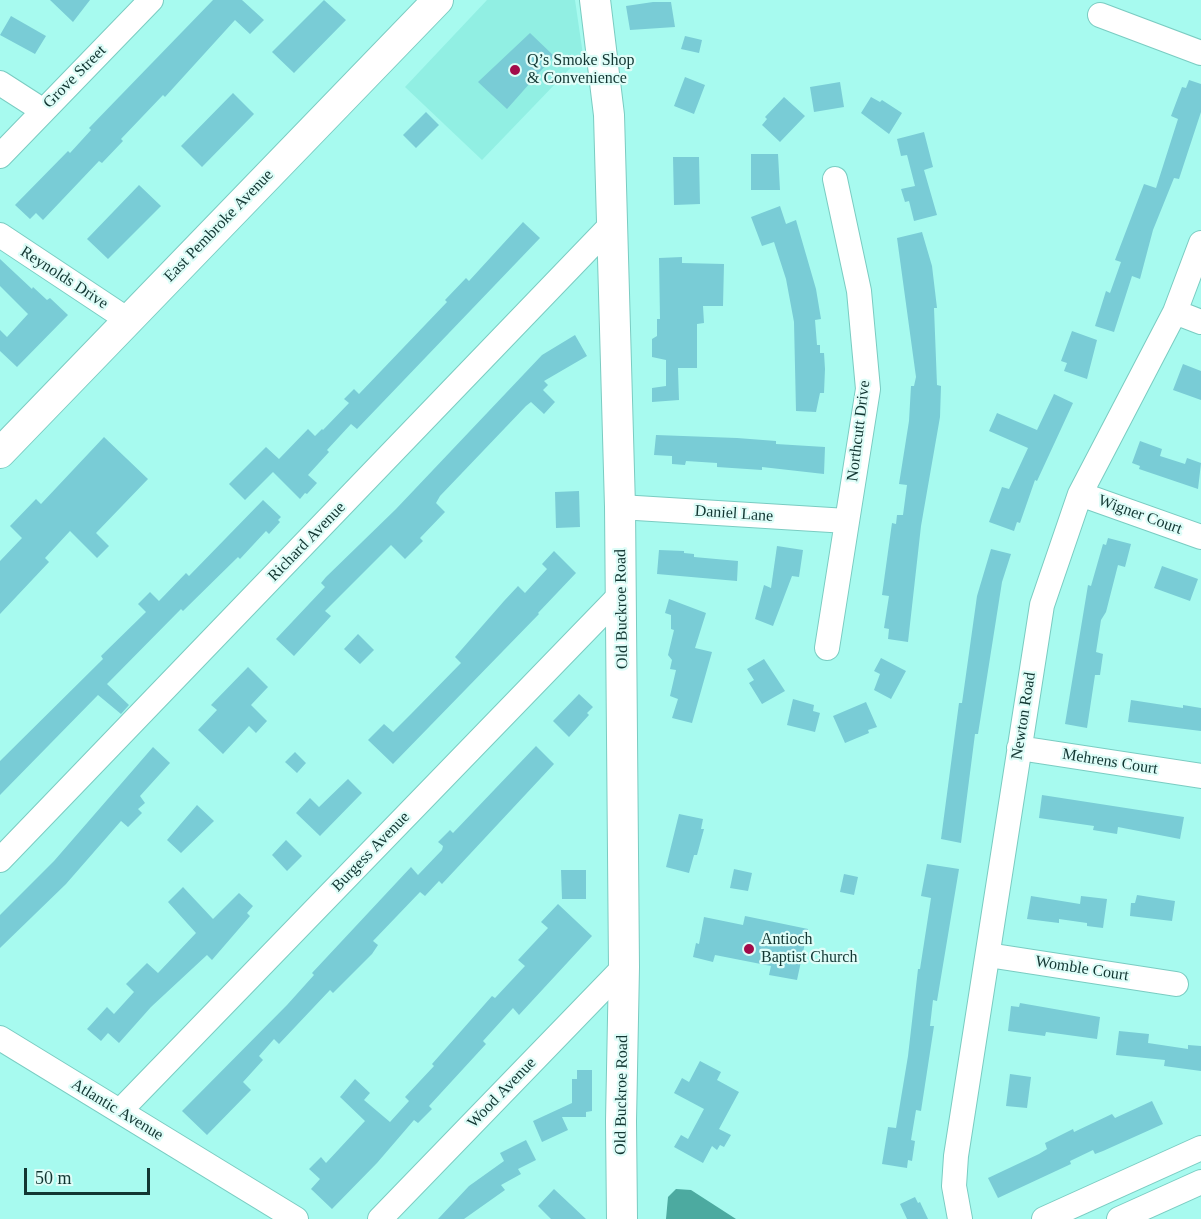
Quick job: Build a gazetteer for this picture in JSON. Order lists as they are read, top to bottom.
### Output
{
  "streets": {
    "main road": ["East Pembroke Avenue", "Old Buckroe Road"],
    "street": [
      "Grove Street",
      "Reynolds Drive",
      "Northcutt Drive",
      "Daniel Lane",
      "Wigner Court",
      "Richard Avenue",
      "Newton Road",
      "Mehrens Court",
      "Burgess Avenue",
      "Womble Court",
      "Wood Avenue",
      "Atlantic Avenue"
    ]
  },
  "crossings": [
    ["East Pembroke Avenue", "Reynolds Drive"],
    ["Northcutt Drive", "Daniel Lane"],
    ["Daniel Lane", "Old Buckroe Road"],
    ["Wigner Court", "Newton Road"],
    ["Richard Avenue", "Old Buckroe Road"],
    ["Old Buckroe Road", "Burgess Avenue"],
    ["Old Buckroe Road", "Wood Avenue"],
    ["Newton Road", "Mehrens Court"],
    ["Newton Road", "Womble Court"],
    ["Burgess Avenue", "Atlantic Avenue"]
  ],
  "places": ["Q’s Smoke Shop & Convenience", "Antioch Baptist Church"],
  "scale_bar": "50 m"
}
